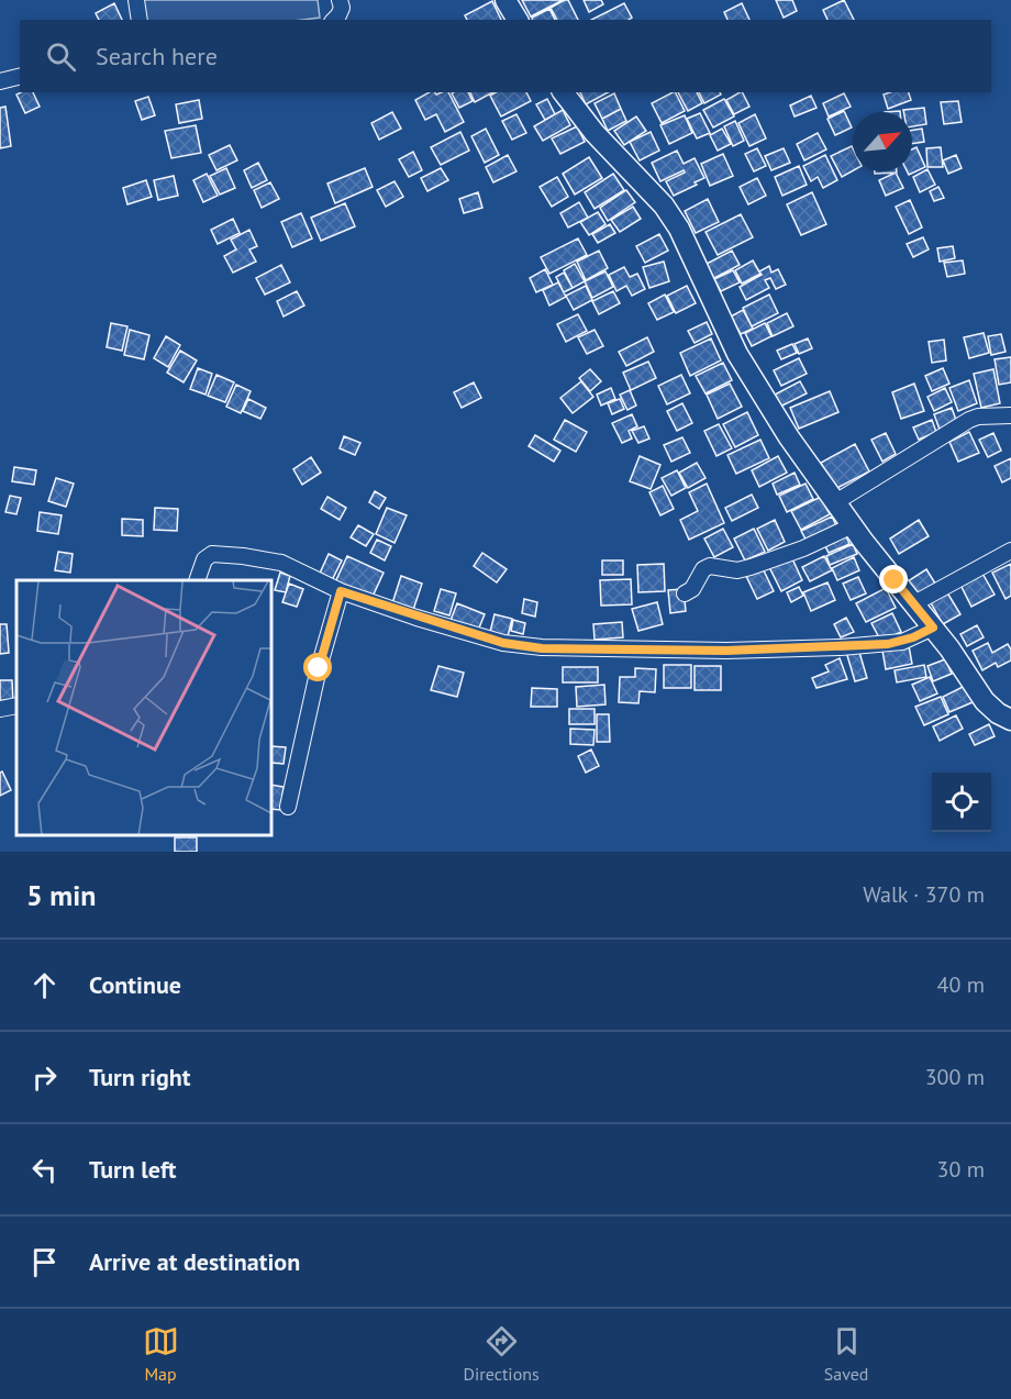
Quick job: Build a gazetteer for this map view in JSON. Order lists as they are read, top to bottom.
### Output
{
  "north": "top right",
  "page": {
    "search": "Search here",
    "heading": ["5 min", "Walk · 370 m"],
    "list": [
      ["Continue", "40 m"],
      ["Turn right", "300 m"],
      ["Turn left", "30 m"],
      "Arrive at destination"
    ],
    "nav": ["Map", "Directions", "Saved"]
  }
}
